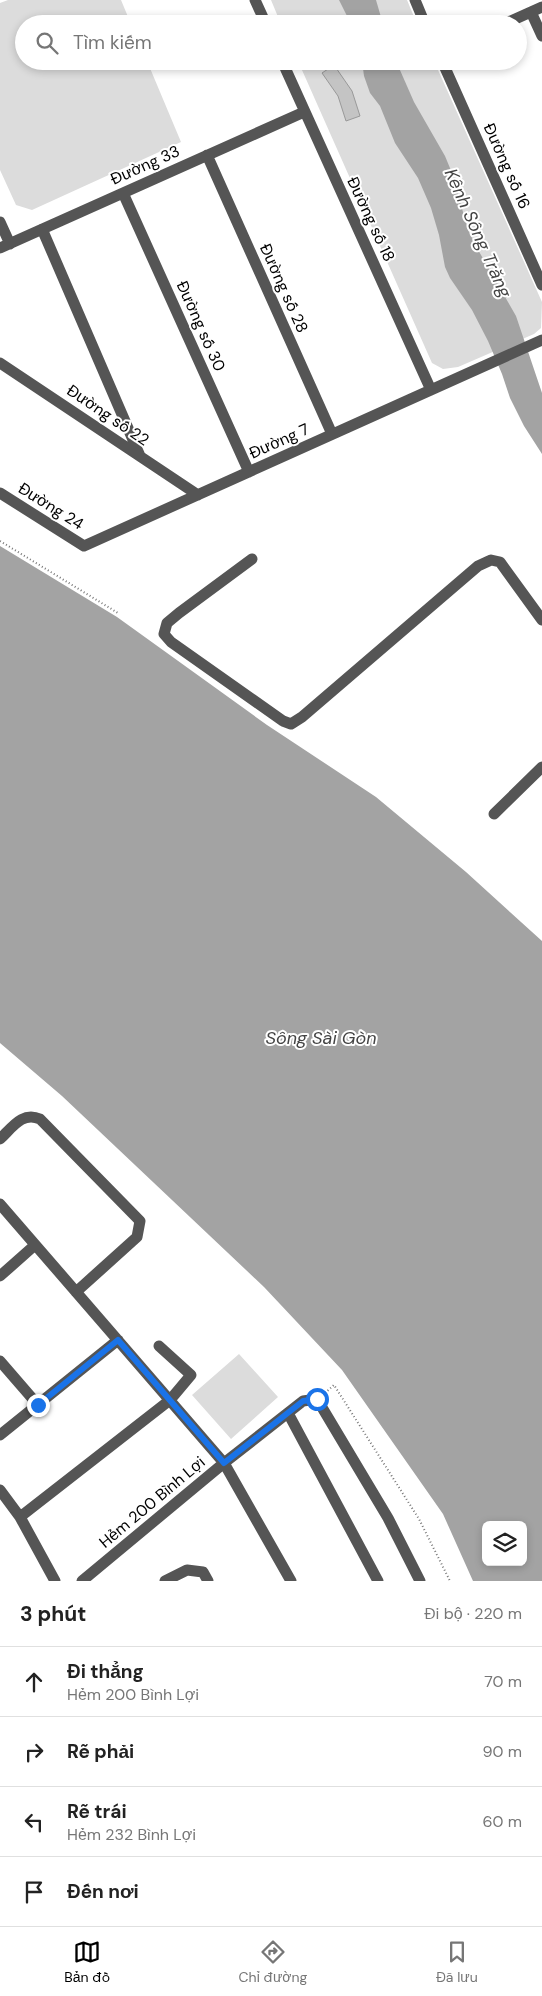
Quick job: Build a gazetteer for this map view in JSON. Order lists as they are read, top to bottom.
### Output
{
  "streets": {
    "street": [
      "Đường 33",
      "Đường số 16",
      "Đường số 18",
      "Đường số 28",
      "Đường số 30",
      "Đường số 22",
      "Đường 7",
      "Đường 24",
      "Hẻm 200 Bình Lợi"
    ]
  },
  "crossings": [
    ["Đường 33", "Đường số 18"],
    ["Đường 33", "Đường số 28"],
    ["Đường 33", "Đường số 30"],
    ["Đường số 18", "Đường 7"],
    ["Đường số 28", "Đường 7"],
    ["Đường số 30", "Đường 7"],
    ["Đường số 22", "Đường 7"],
    ["Đường 7", "Đường 24"]
  ],
  "water": ["Kênh Sông Trăng", "Sông Sài Gòn"],
  "page": {
    "search": "Tìm kiếm",
    "heading": ["3 phút", "Đi bộ · 220 m"],
    "list": [
      ["Đi thẳng", "Hẻm 200 Bình Lợi", "70 m"],
      ["Rẽ phải", "90 m"],
      ["Rẽ trái", "Hẻm 232 Bình Lợi", "60 m"],
      "Đến nơi"
    ],
    "nav": ["Bản đồ", "Chỉ đường", "Đã lưu"]
  }
}
